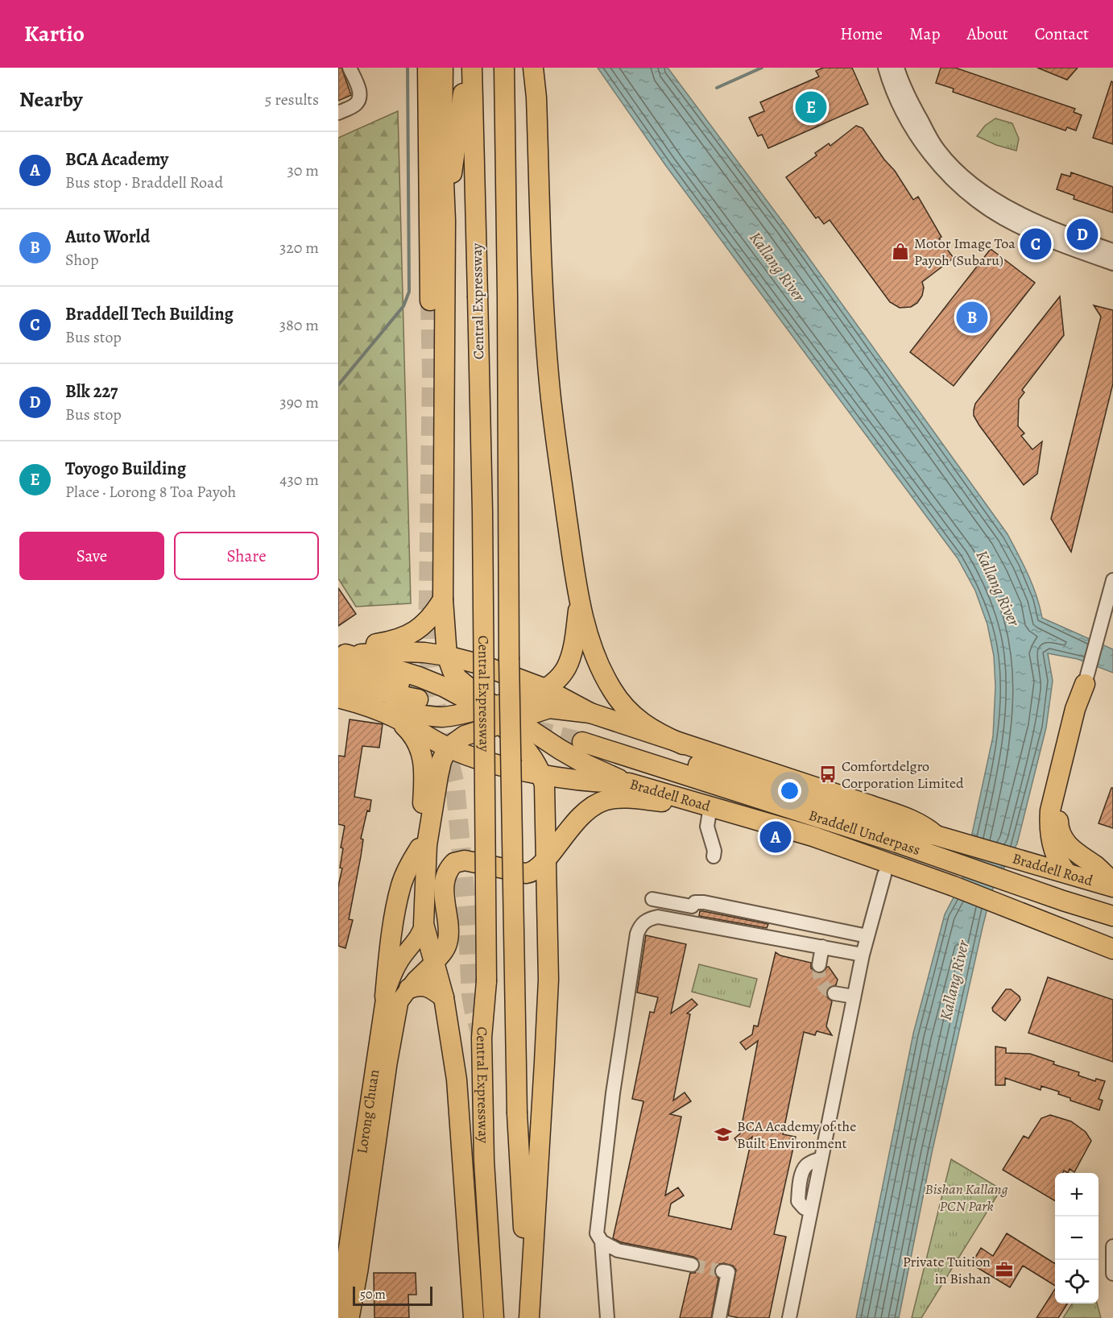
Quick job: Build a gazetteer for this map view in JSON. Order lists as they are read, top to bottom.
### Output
{
  "streets": {
    "highway": ["Central Expressway", "Braddell Road", "Braddell Underpass"],
    "main road": ["Lorong Chuan"]
  },
  "crossings": [
    ["Braddell Road", "Braddell Underpass"]
  ],
  "water": ["Kallang River"],
  "parks": ["Bishan Kallang PCN Park"],
  "places": {
    "shop": ["Motor Image Toa Payoh (Subaru)"],
    "bus stop": ["Comfortdelgro Corporation Limited"],
    "school or university": ["BCA Academy of the Built Environment"],
    "office": ["Private Tuition in Bishan"]
  },
  "scale_bar": "50 m",
  "page": {
    "header": "Kartio",
    "nav": [
      "Home",
      "Map",
      "About",
      "Contact"
    ],
    "heading": ["Nearby", "5 results"],
    "pins": [
      "E",
      "D",
      "C",
      "B",
      "A"
    ],
    "list": [
      {
        "mark": "A",
        "name": "BCA Academy",
        "note": "Bus stop · Braddell Road",
        "value": "30 m"
      },
      {
        "mark": "B",
        "name": "Auto World",
        "note": "Shop",
        "value": "320 m"
      },
      {
        "mark": "C",
        "name": "Braddell Tech Building",
        "note": "Bus stop",
        "value": "380 m"
      },
      {
        "mark": "D",
        "name": "Blk 227",
        "note": "Bus stop",
        "value": "390 m"
      },
      {
        "mark": "E",
        "name": "Toyogo Building",
        "note": "Place · Lorong 8 Toa Payoh",
        "value": "430 m"
      }
    ],
    "buttons": ["Save", "Share"],
    "map_buttons": ["+", "−"],
    "scale": "50 m"
  }
}
